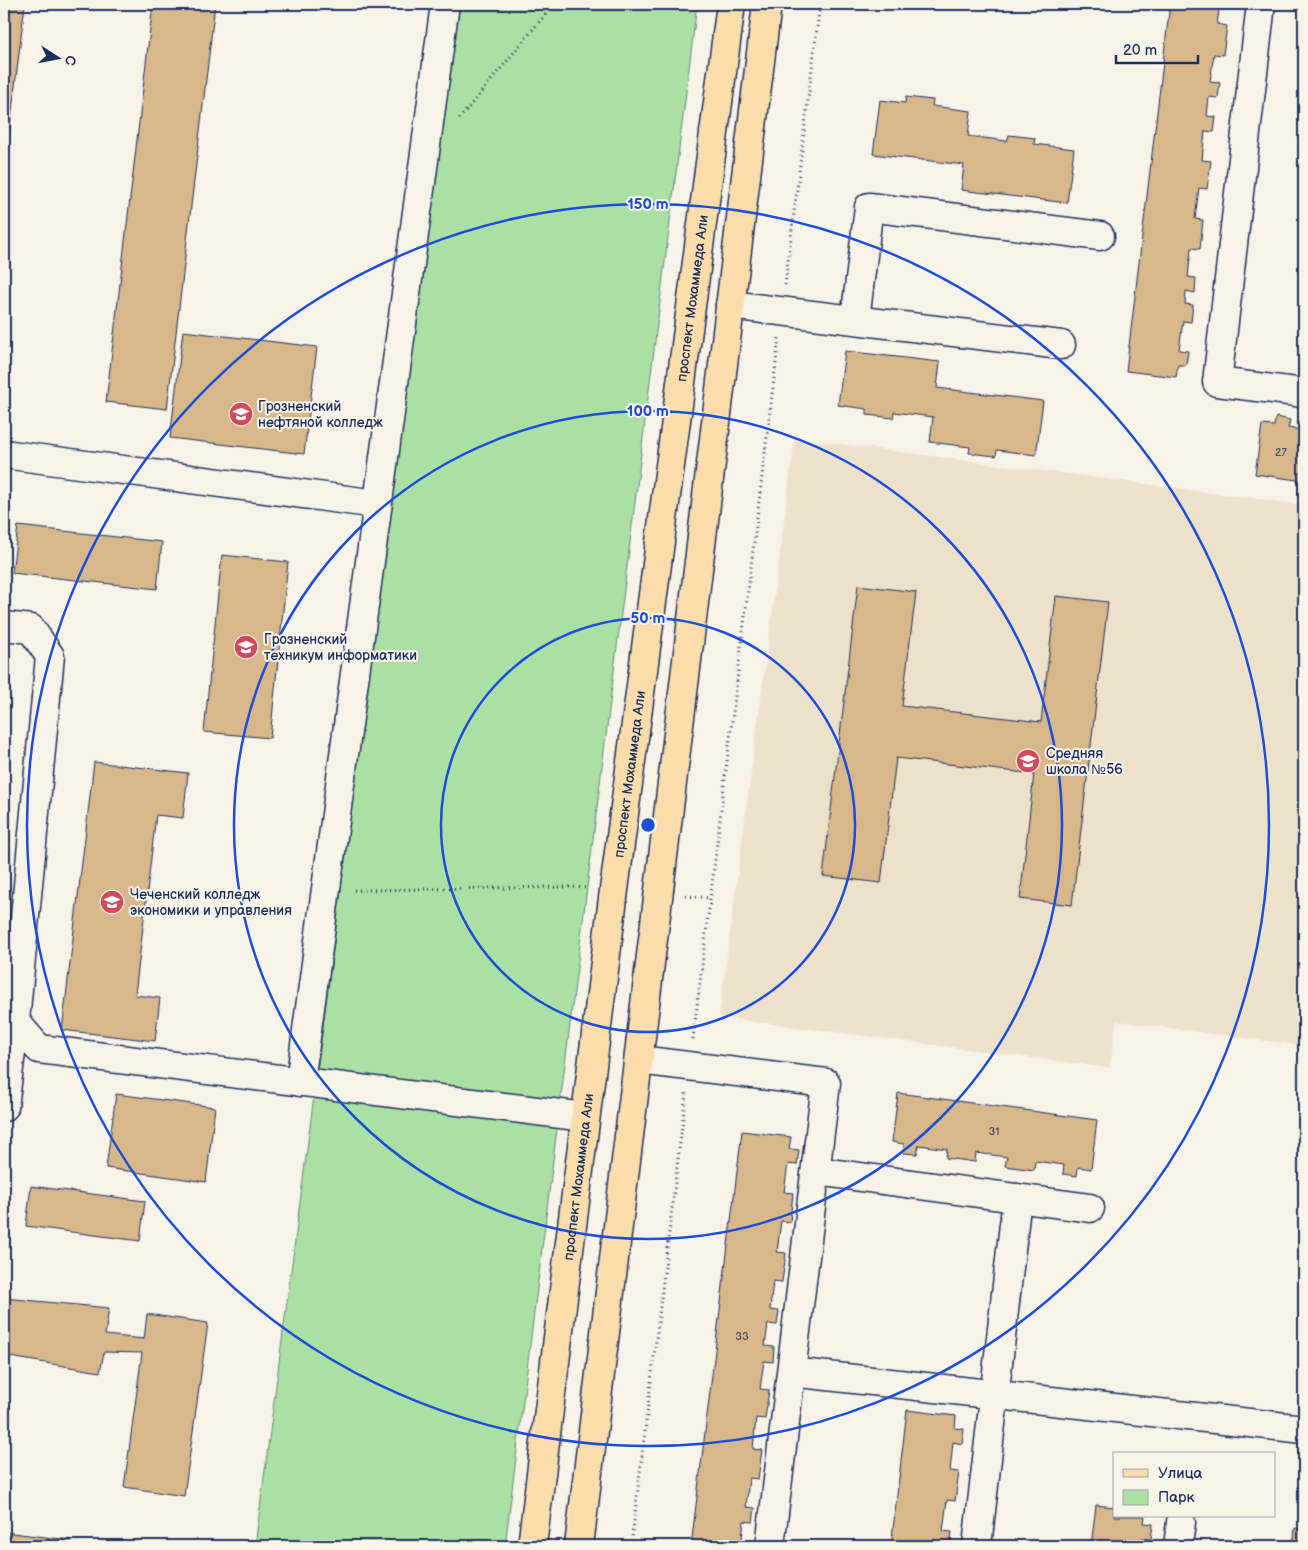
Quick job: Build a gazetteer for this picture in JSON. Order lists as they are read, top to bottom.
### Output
{
  "streets": {
    "main road": ["проспект Мохаммеда Али"]
  },
  "places": {
    "school or university": [
      "Грозненский нефтяной колледж",
      "Грозненский техникум информатики",
      "Средняя школа №56",
      "Чеченский колледж экономики и управления"
    ]
  },
  "house_numbers": ["27", "31", "33"],
  "legend": ["Улица", "Парк"],
  "scale_bar": "20 m",
  "north": "right",
  "rings": ["150 m", "100 m", "50 m"]
}
